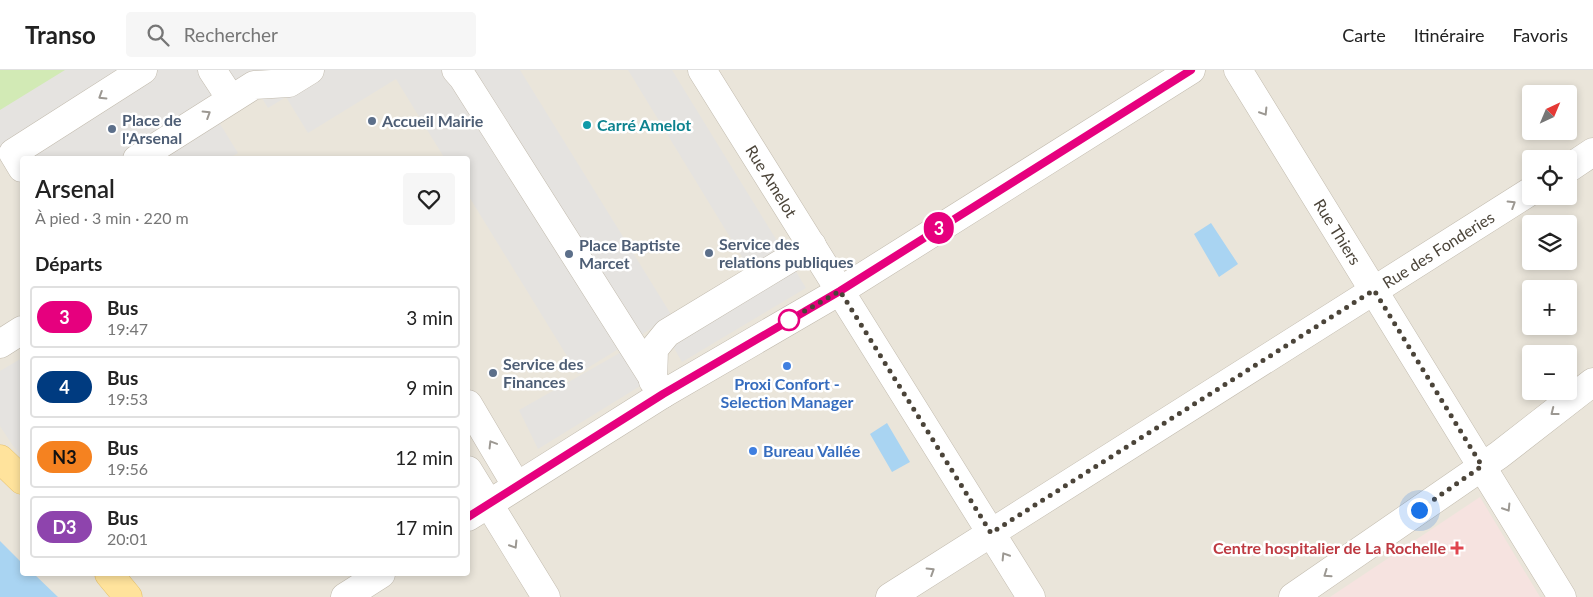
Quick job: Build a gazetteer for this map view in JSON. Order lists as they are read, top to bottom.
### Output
{
  "streets": {
    "street": ["Rue Amelot", "Rue Thiers", "Rue des Fonderies"]
  },
  "crossings": [
    ["Rue Amelot", "Rue des Fonderies"],
    ["Rue Thiers", "Rue des Fonderies"]
  ],
  "one_way": ["Rue Thiers"],
  "places": {
    "other": [
      "Accueil Mairie",
      "Carré Amelot",
      "Place de l'Arsenal",
      "Service des relations publiques",
      "Place Baptiste Marcet",
      "Proxi Confort - Selection Manager",
      "Service des Finances",
      "Bureau Vallée"
    ],
    "health": ["Centre hospitalier de La Rochelle"]
  },
  "lines": ["bus line 3"],
  "north": "top right",
  "page": {
    "header": "Transo",
    "search": "Rechercher",
    "nav": ["Carte", "Itinéraire", "Favoris"],
    "on_map": "3",
    "map_buttons": ["+", "−"],
    "heading": [
      ["Arsenal", "À pied · 3 min · 220 m"],
      "Départs"
    ],
    "list": [
      {
        "mark": "3",
        "name": "Bus",
        "note": "19:47",
        "value": "3 min"
      },
      {
        "mark": "4",
        "name": "Bus",
        "note": "19:53",
        "value": "9 min"
      },
      {
        "mark": "N3",
        "name": "Bus",
        "note": "19:56",
        "value": "12 min"
      },
      {
        "mark": "D3",
        "name": "Bus",
        "note": "20:01",
        "value": "17 min"
      }
    ]
  }
}
